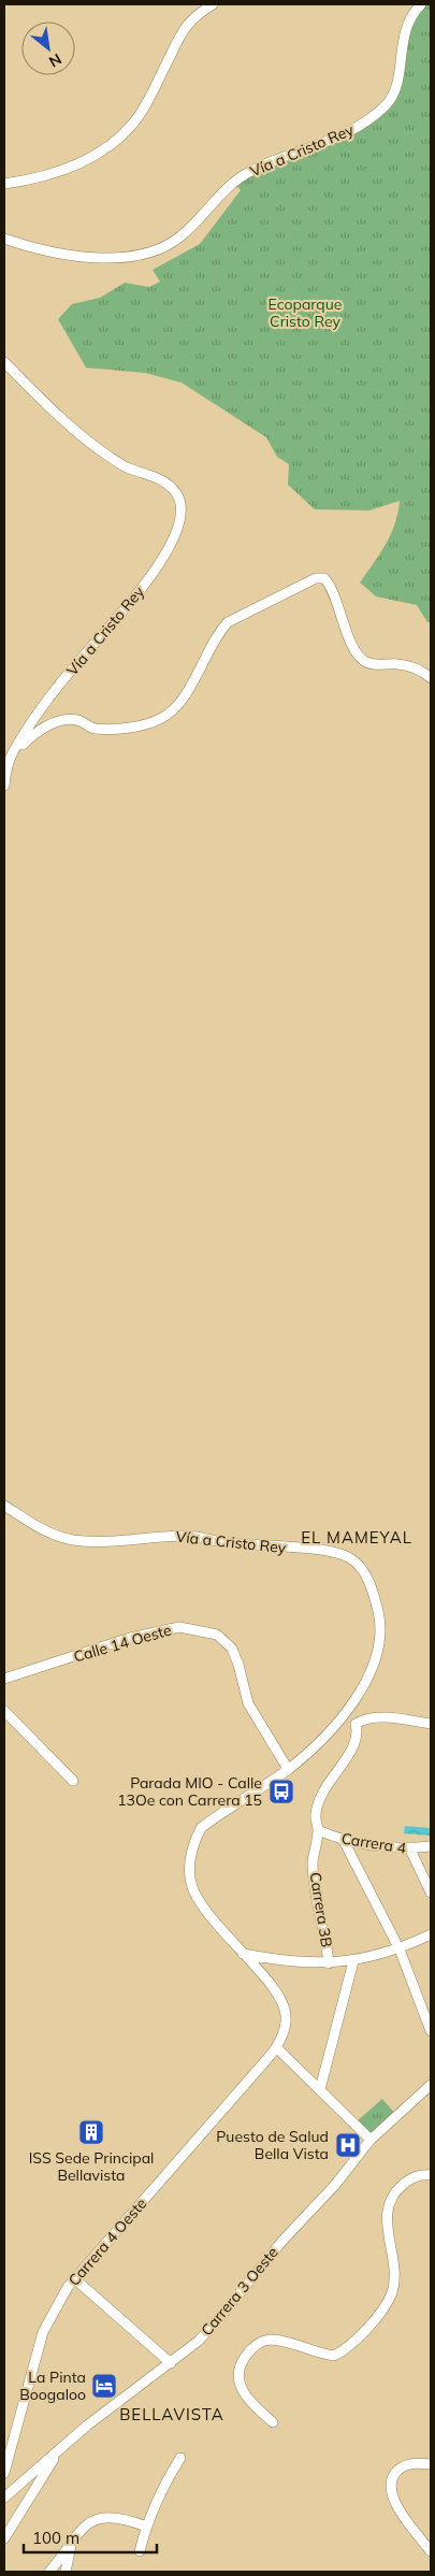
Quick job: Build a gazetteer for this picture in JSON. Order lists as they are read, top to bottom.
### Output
{
  "streets": {
    "street": [
      "Vía a Cristo Rey",
      "Calle 14 Oeste",
      "Carrera 4",
      "Carrera 3B",
      "Carrera 4 Oeste",
      "Carrera 3 Oeste"
    ]
  },
  "crossings": [
    ["Vía a Cristo Rey", "Calle 14 Oeste"],
    ["Vía a Cristo Rey", "Carrera 4 Oeste"],
    ["Carrera 4", "Carrera 3B"]
  ],
  "districts": ["EL MAMEYAL", "BELLAVISTA"],
  "parks": ["Ecoparque Cristo Rey"],
  "places": {
    "bus stop": ["Parada MIO - Calle 13Oe con Carrera 15"],
    "building": ["ISS Sede Principal Bellavista"],
    "hospital": ["Puesto de Salud Bella Vista"],
    "hotel": ["La Pinta Boogaloo"]
  },
  "scale_bar": "100 m",
  "north": "bottom right"
}
